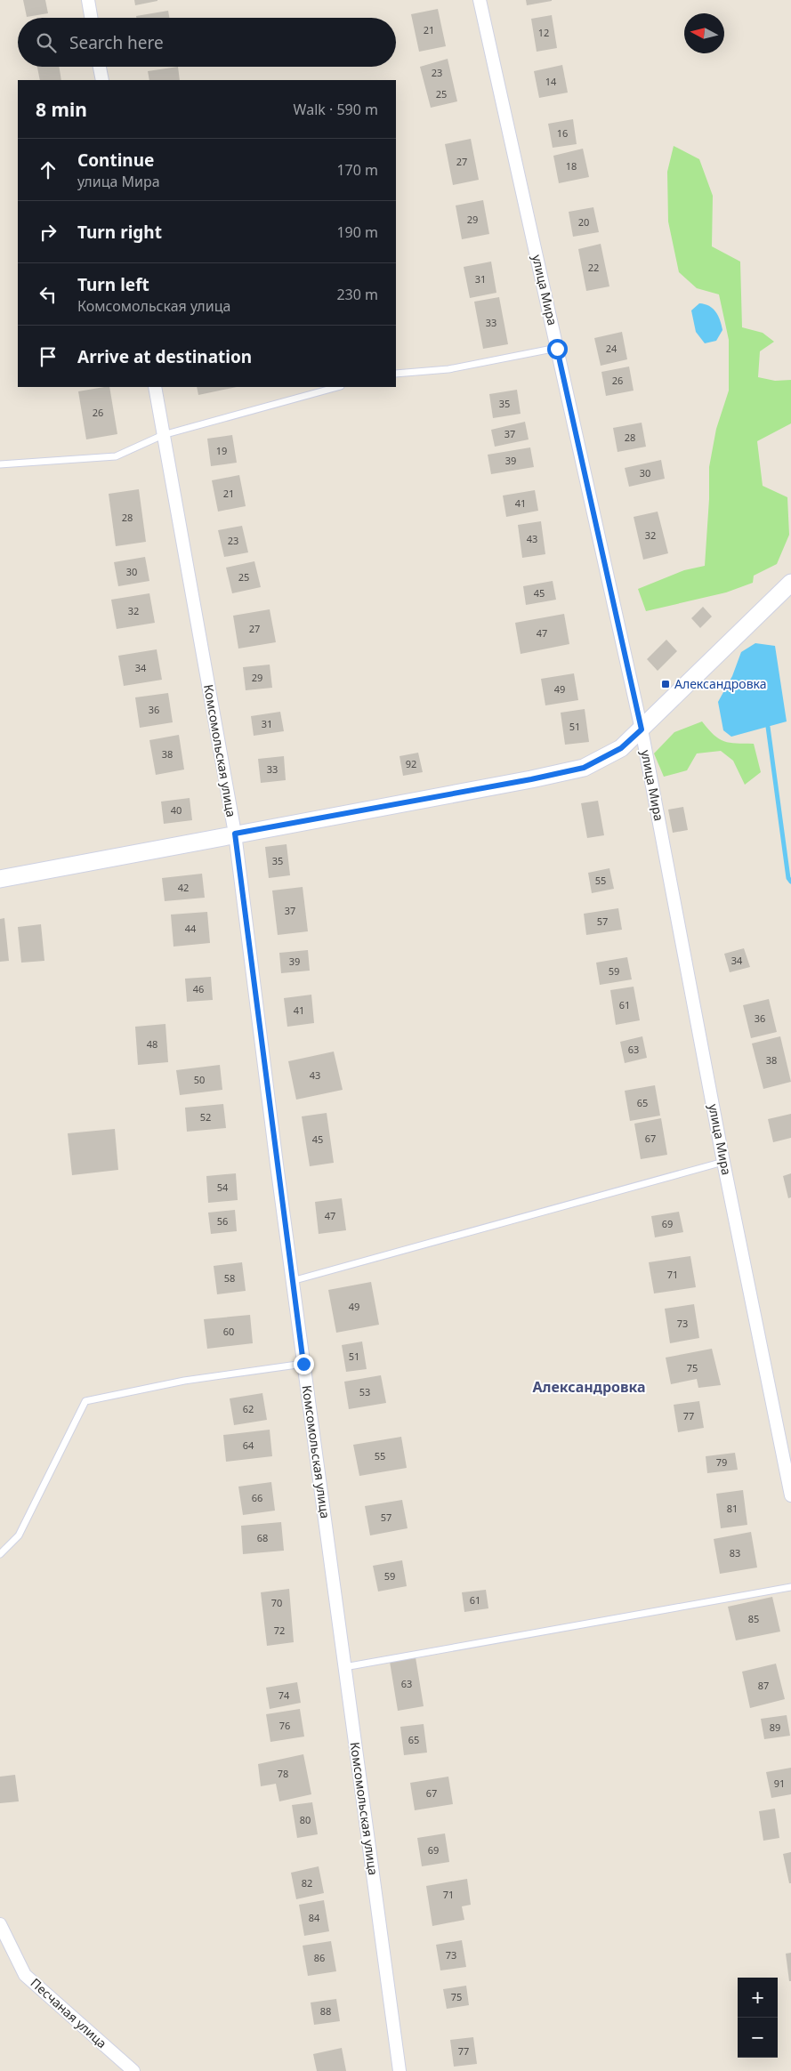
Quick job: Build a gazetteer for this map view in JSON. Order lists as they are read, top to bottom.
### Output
{
  "streets": {
    "street": ["улица Мира", "Комсомольская улица", "Песчаная улица"]
  },
  "districts": ["Александровка"],
  "places": {
    "transit": ["Александровка"]
  },
  "house_numbers": [
    "21",
    "12",
    "23",
    "14",
    "25",
    "16",
    "27",
    "18",
    "29",
    "20",
    "22",
    "31",
    "33",
    "24",
    "26",
    "35",
    "26",
    "37",
    "28",
    "19",
    "39",
    "30",
    "21",
    "41",
    "28",
    "32",
    "43",
    "23",
    "30",
    "25",
    "45",
    "32",
    "27",
    "47",
    "34",
    "29",
    "49",
    "36",
    "31",
    "51",
    "38",
    "92",
    "33",
    "40",
    "35",
    "55",
    "42",
    "37",
    "57",
    "44",
    "34",
    "39",
    "59",
    "46",
    "61",
    "41",
    "36",
    "48",
    "63",
    "38",
    "43",
    "50",
    "65",
    "52",
    "67",
    "45",
    "54",
    "47",
    "56",
    "69",
    "71",
    "58",
    "49",
    "73",
    "60",
    "51",
    "75",
    "53",
    "62",
    "77",
    "64",
    "55",
    "79",
    "66",
    "81",
    "57",
    "68",
    "83",
    "59",
    "61",
    "70",
    "85",
    "72",
    "63",
    "87",
    "74",
    "76",
    "89",
    "65",
    "78",
    "91",
    "67",
    "80",
    "69",
    "82",
    "71",
    "84",
    "73",
    "86",
    "75",
    "88",
    "77"
  ],
  "north": "left",
  "page": {
    "search": "Search here",
    "heading": ["8 min", "Walk · 590 m"],
    "list": [
      ["Continue", "улица Мира", "170 m"],
      ["Turn right", "190 m"],
      ["Turn left", "Комсомольская улица", "230 m"],
      "Arrive at destination"
    ],
    "map_buttons": ["+", "−"]
  }
}
